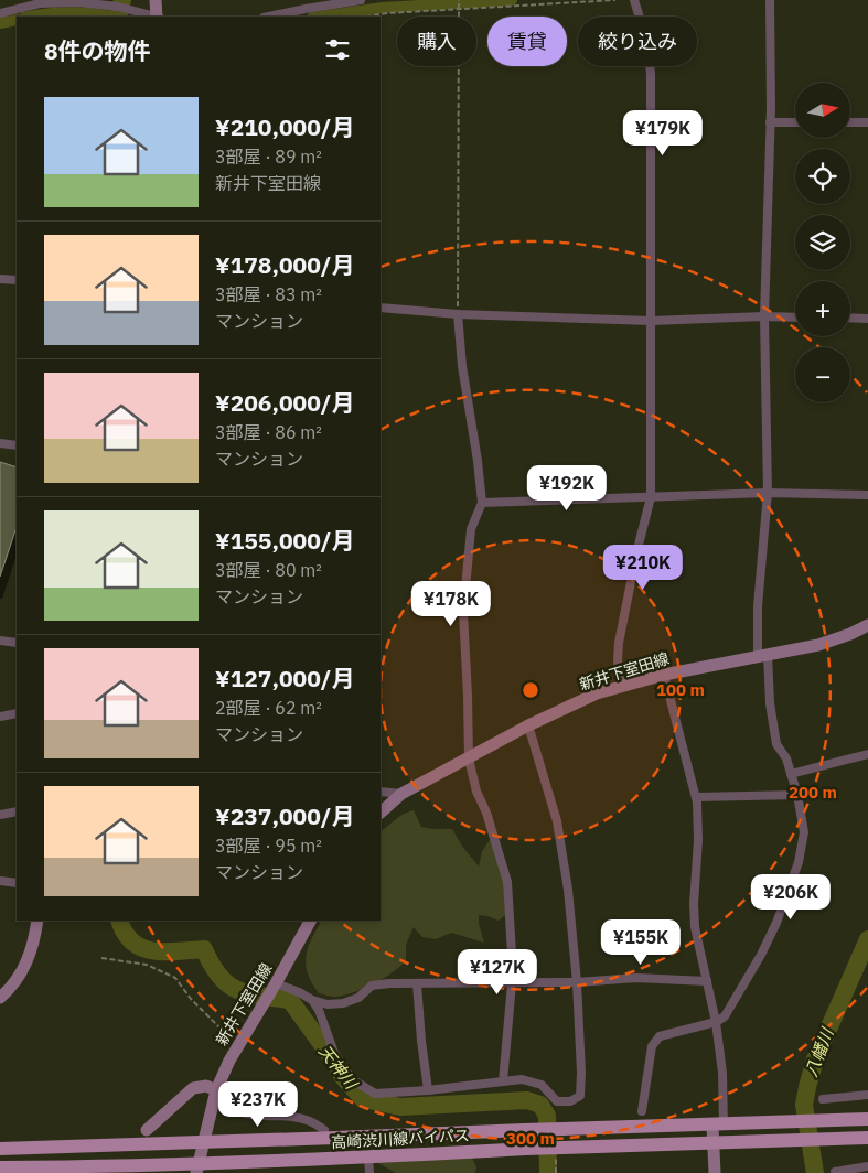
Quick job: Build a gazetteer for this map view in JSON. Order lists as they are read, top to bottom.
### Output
{
  "streets": {
    "main road": ["新井下室田線", "高崎渋川線バイパス"]
  },
  "crossings": [
    ["新井下室田線", "高崎渋川線バイパス"]
  ],
  "water": ["八幡川", "天神川"],
  "north": "right",
  "page": {
    "chip": ["購入", "賃貸", "絞り込み"],
    "heading": "8件の物件",
    "map_buttons": ["+", "−"],
    "list": [
      {
        "name": "¥210,000/月",
        "note": "3部屋 · 89 m² · 新井下室田線"
      },
      {
        "name": "¥178,000/月",
        "note": "3部屋 · 83 m² · マンション"
      },
      {
        "name": "¥206,000/月",
        "note": "3部屋 · 86 m² · マンション"
      },
      {
        "name": "¥155,000/月",
        "note": "3部屋 · 80 m² · マンション"
      },
      {
        "name": "¥127,000/月",
        "note": "2部屋 · 62 m² · マンション"
      },
      {
        "name": "¥237,000/月",
        "note": "3部屋 · 95 m² · マンション"
      }
    ],
    "price": [
      "¥179K",
      "¥192K",
      "¥210K",
      "¥178K",
      "¥206K",
      "¥155K",
      "¥127K",
      "¥237K"
    ]
  },
  "rings": ["100 m", "200 m", "300 m"]
}
